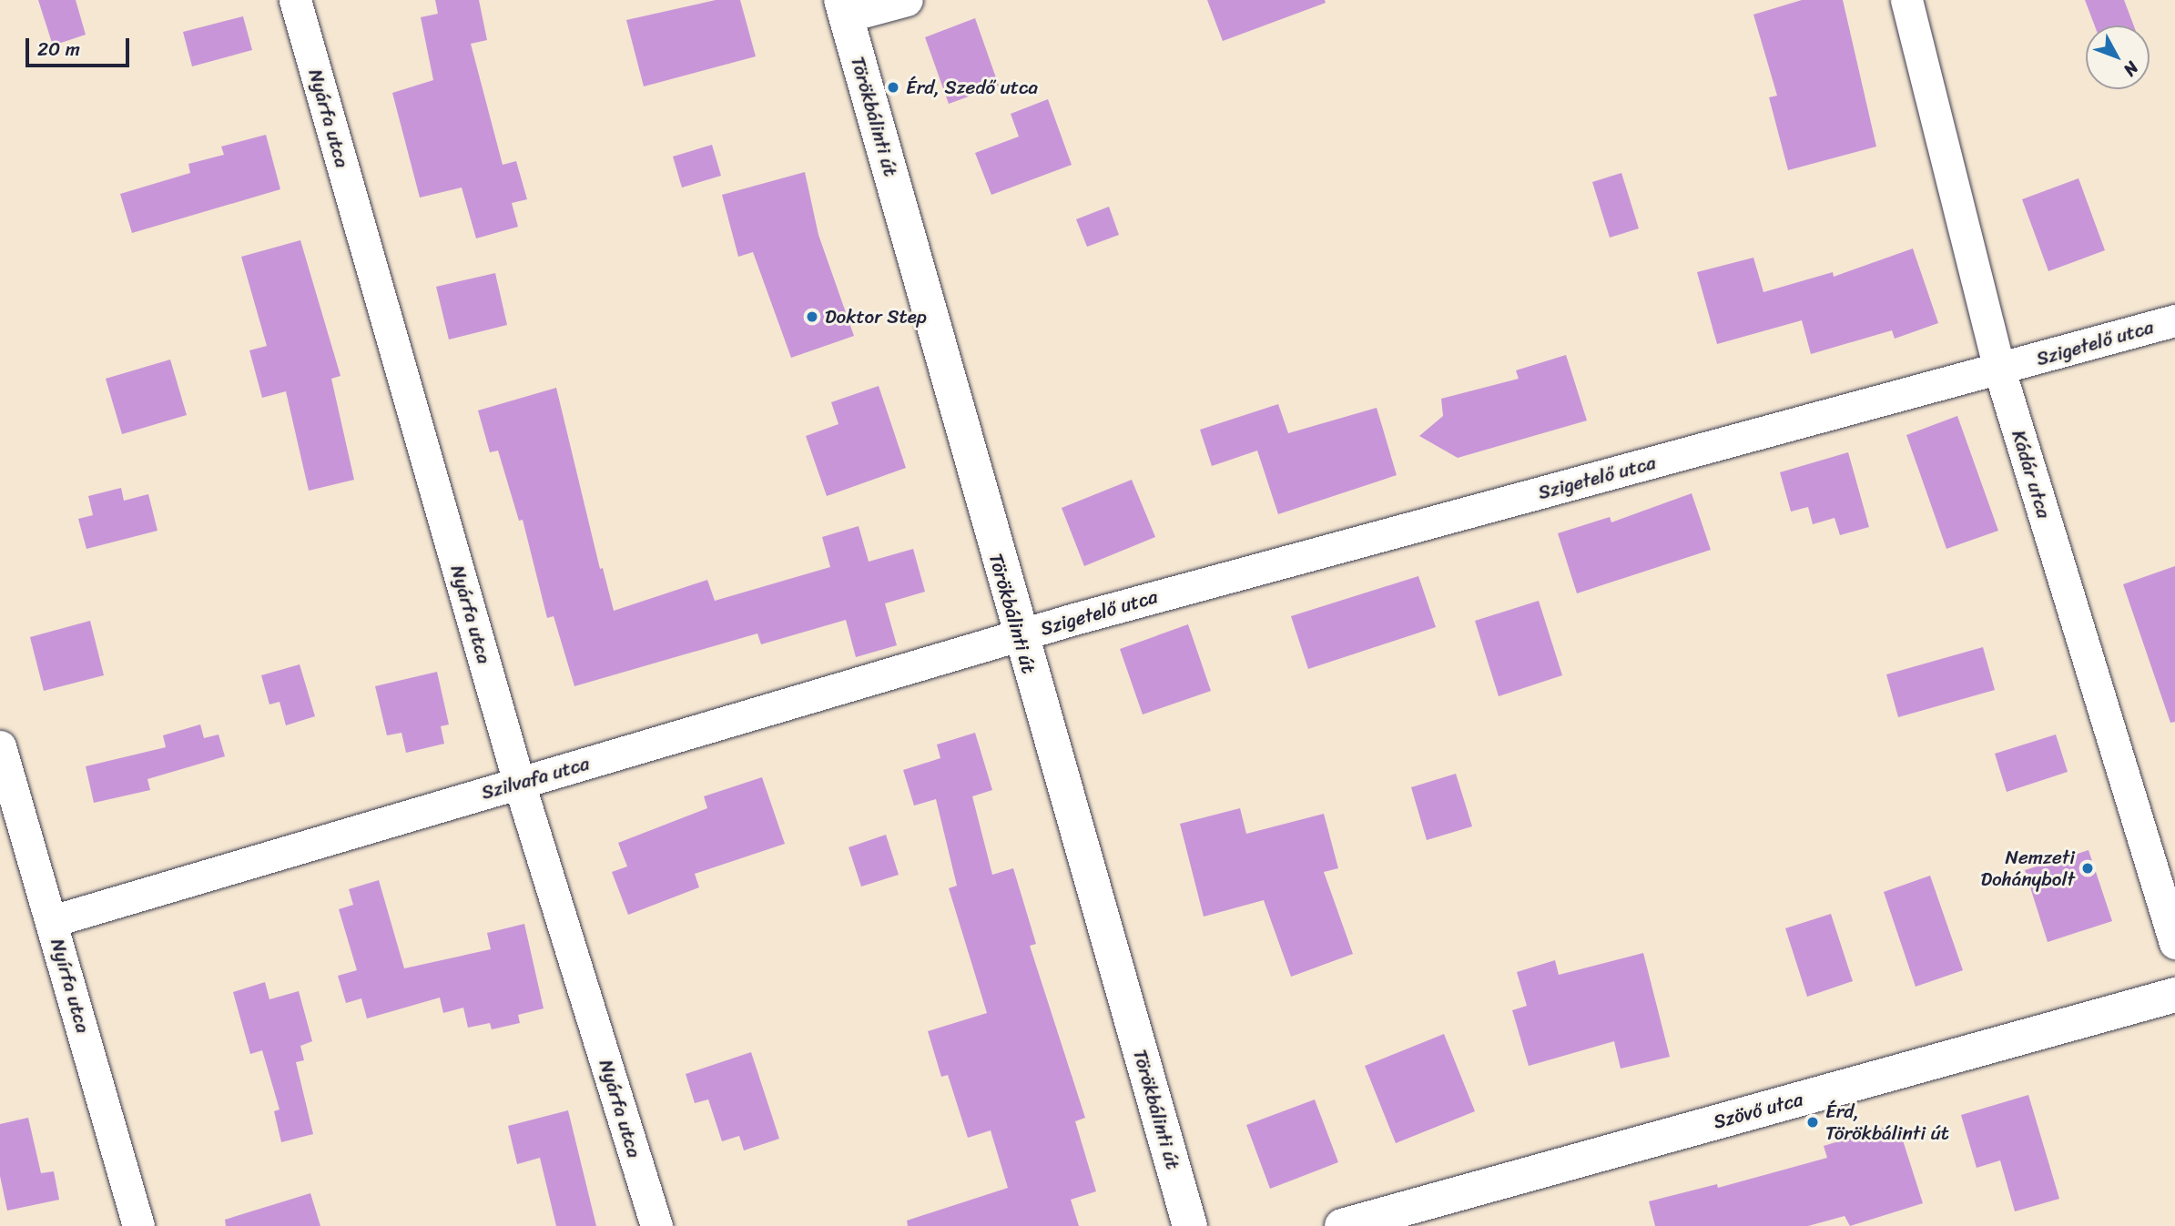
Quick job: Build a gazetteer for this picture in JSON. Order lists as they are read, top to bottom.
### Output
{
  "streets": {
    "main road": ["Törökbálinti út", "Szövő utca"],
    "street": [
      "Nyárfa utca",
      "Szigetelő utca",
      "Kádár utca",
      "Szilvafa utca",
      "Nyírfa utca"
    ]
  },
  "crossings": [
    ["Törökbálinti út", "Szigetelő utca"],
    ["Törökbálinti út", "Szilvafa utca"],
    ["Nyárfa utca", "Szilvafa utca"],
    ["Szigetelő utca", "Kádár utca"],
    ["Szigetelő utca", "Szilvafa utca"],
    ["Szilvafa utca", "Nyírfa utca"]
  ],
  "places": [
    "Érd, Szedő utca",
    "Doktor Step",
    "Nemzeti Dohánybolt",
    "Érd, Törökbálinti út"
  ],
  "scale_bar": "20 m",
  "north": "bottom right"
}
